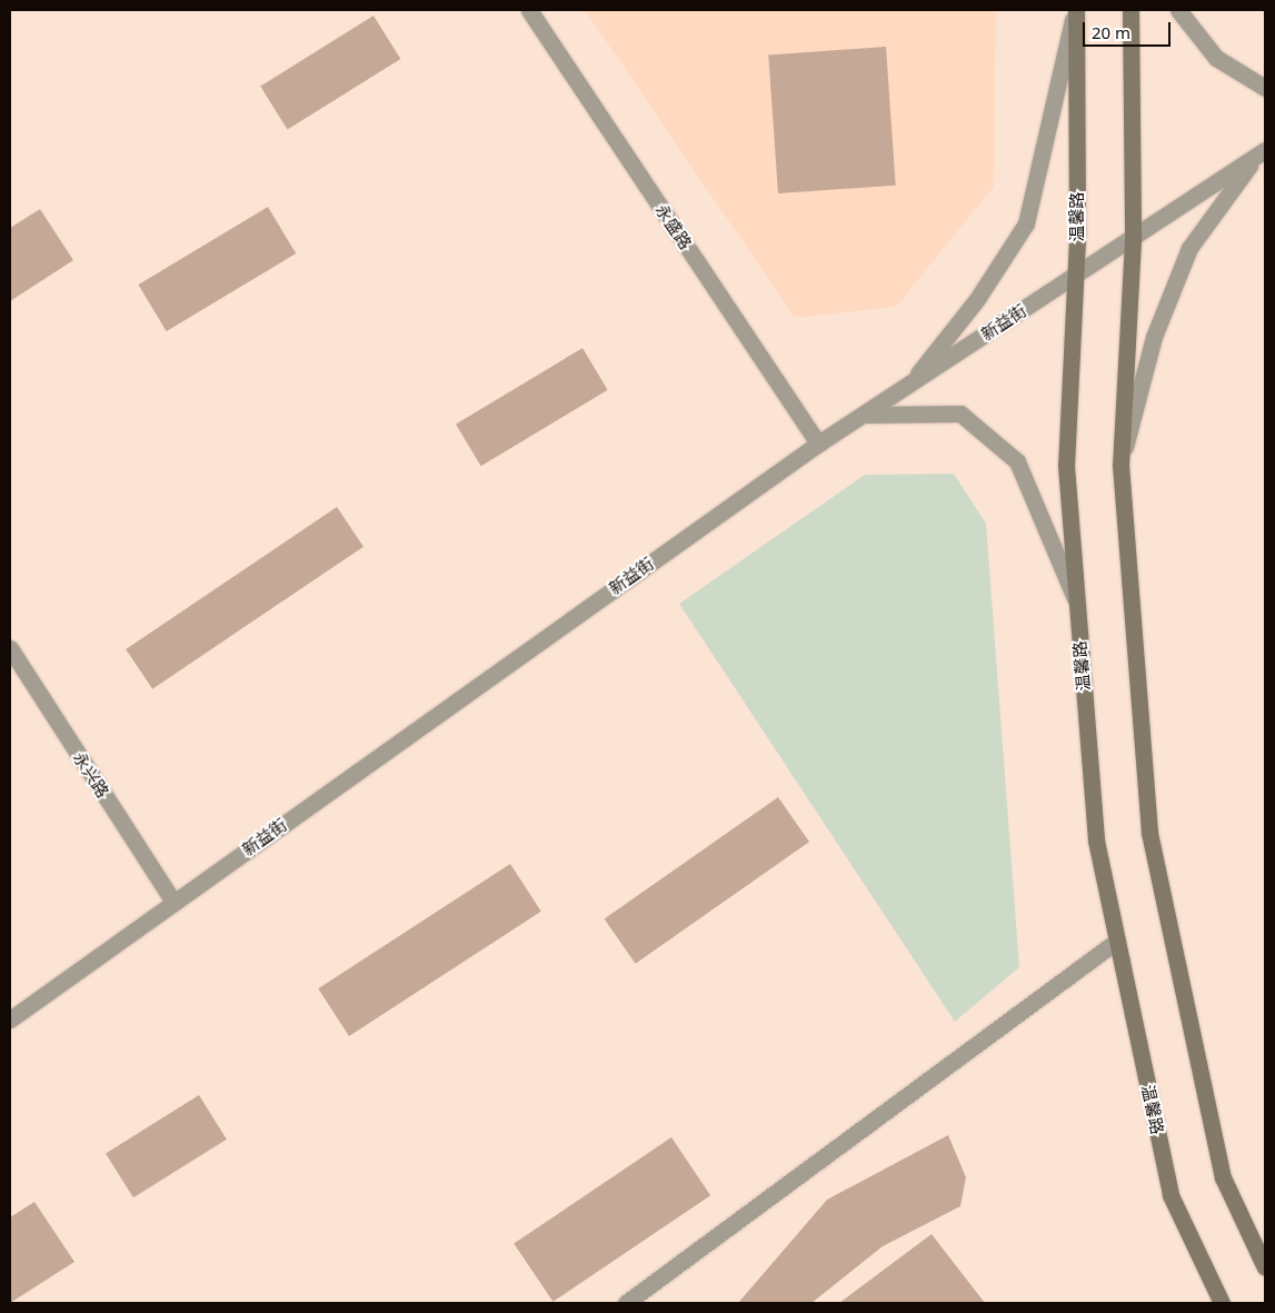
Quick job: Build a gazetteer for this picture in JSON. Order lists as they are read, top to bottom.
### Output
{
  "streets": {
    "main road": ["温馨路"],
    "street": ["永盛路", "新益街", "永兴路"]
  },
  "crossings": [
    ["温馨路", "新益街"],
    ["永盛路", "新益街"],
    ["新益街", "永兴路"]
  ],
  "scale_bar": "20 m"
}
